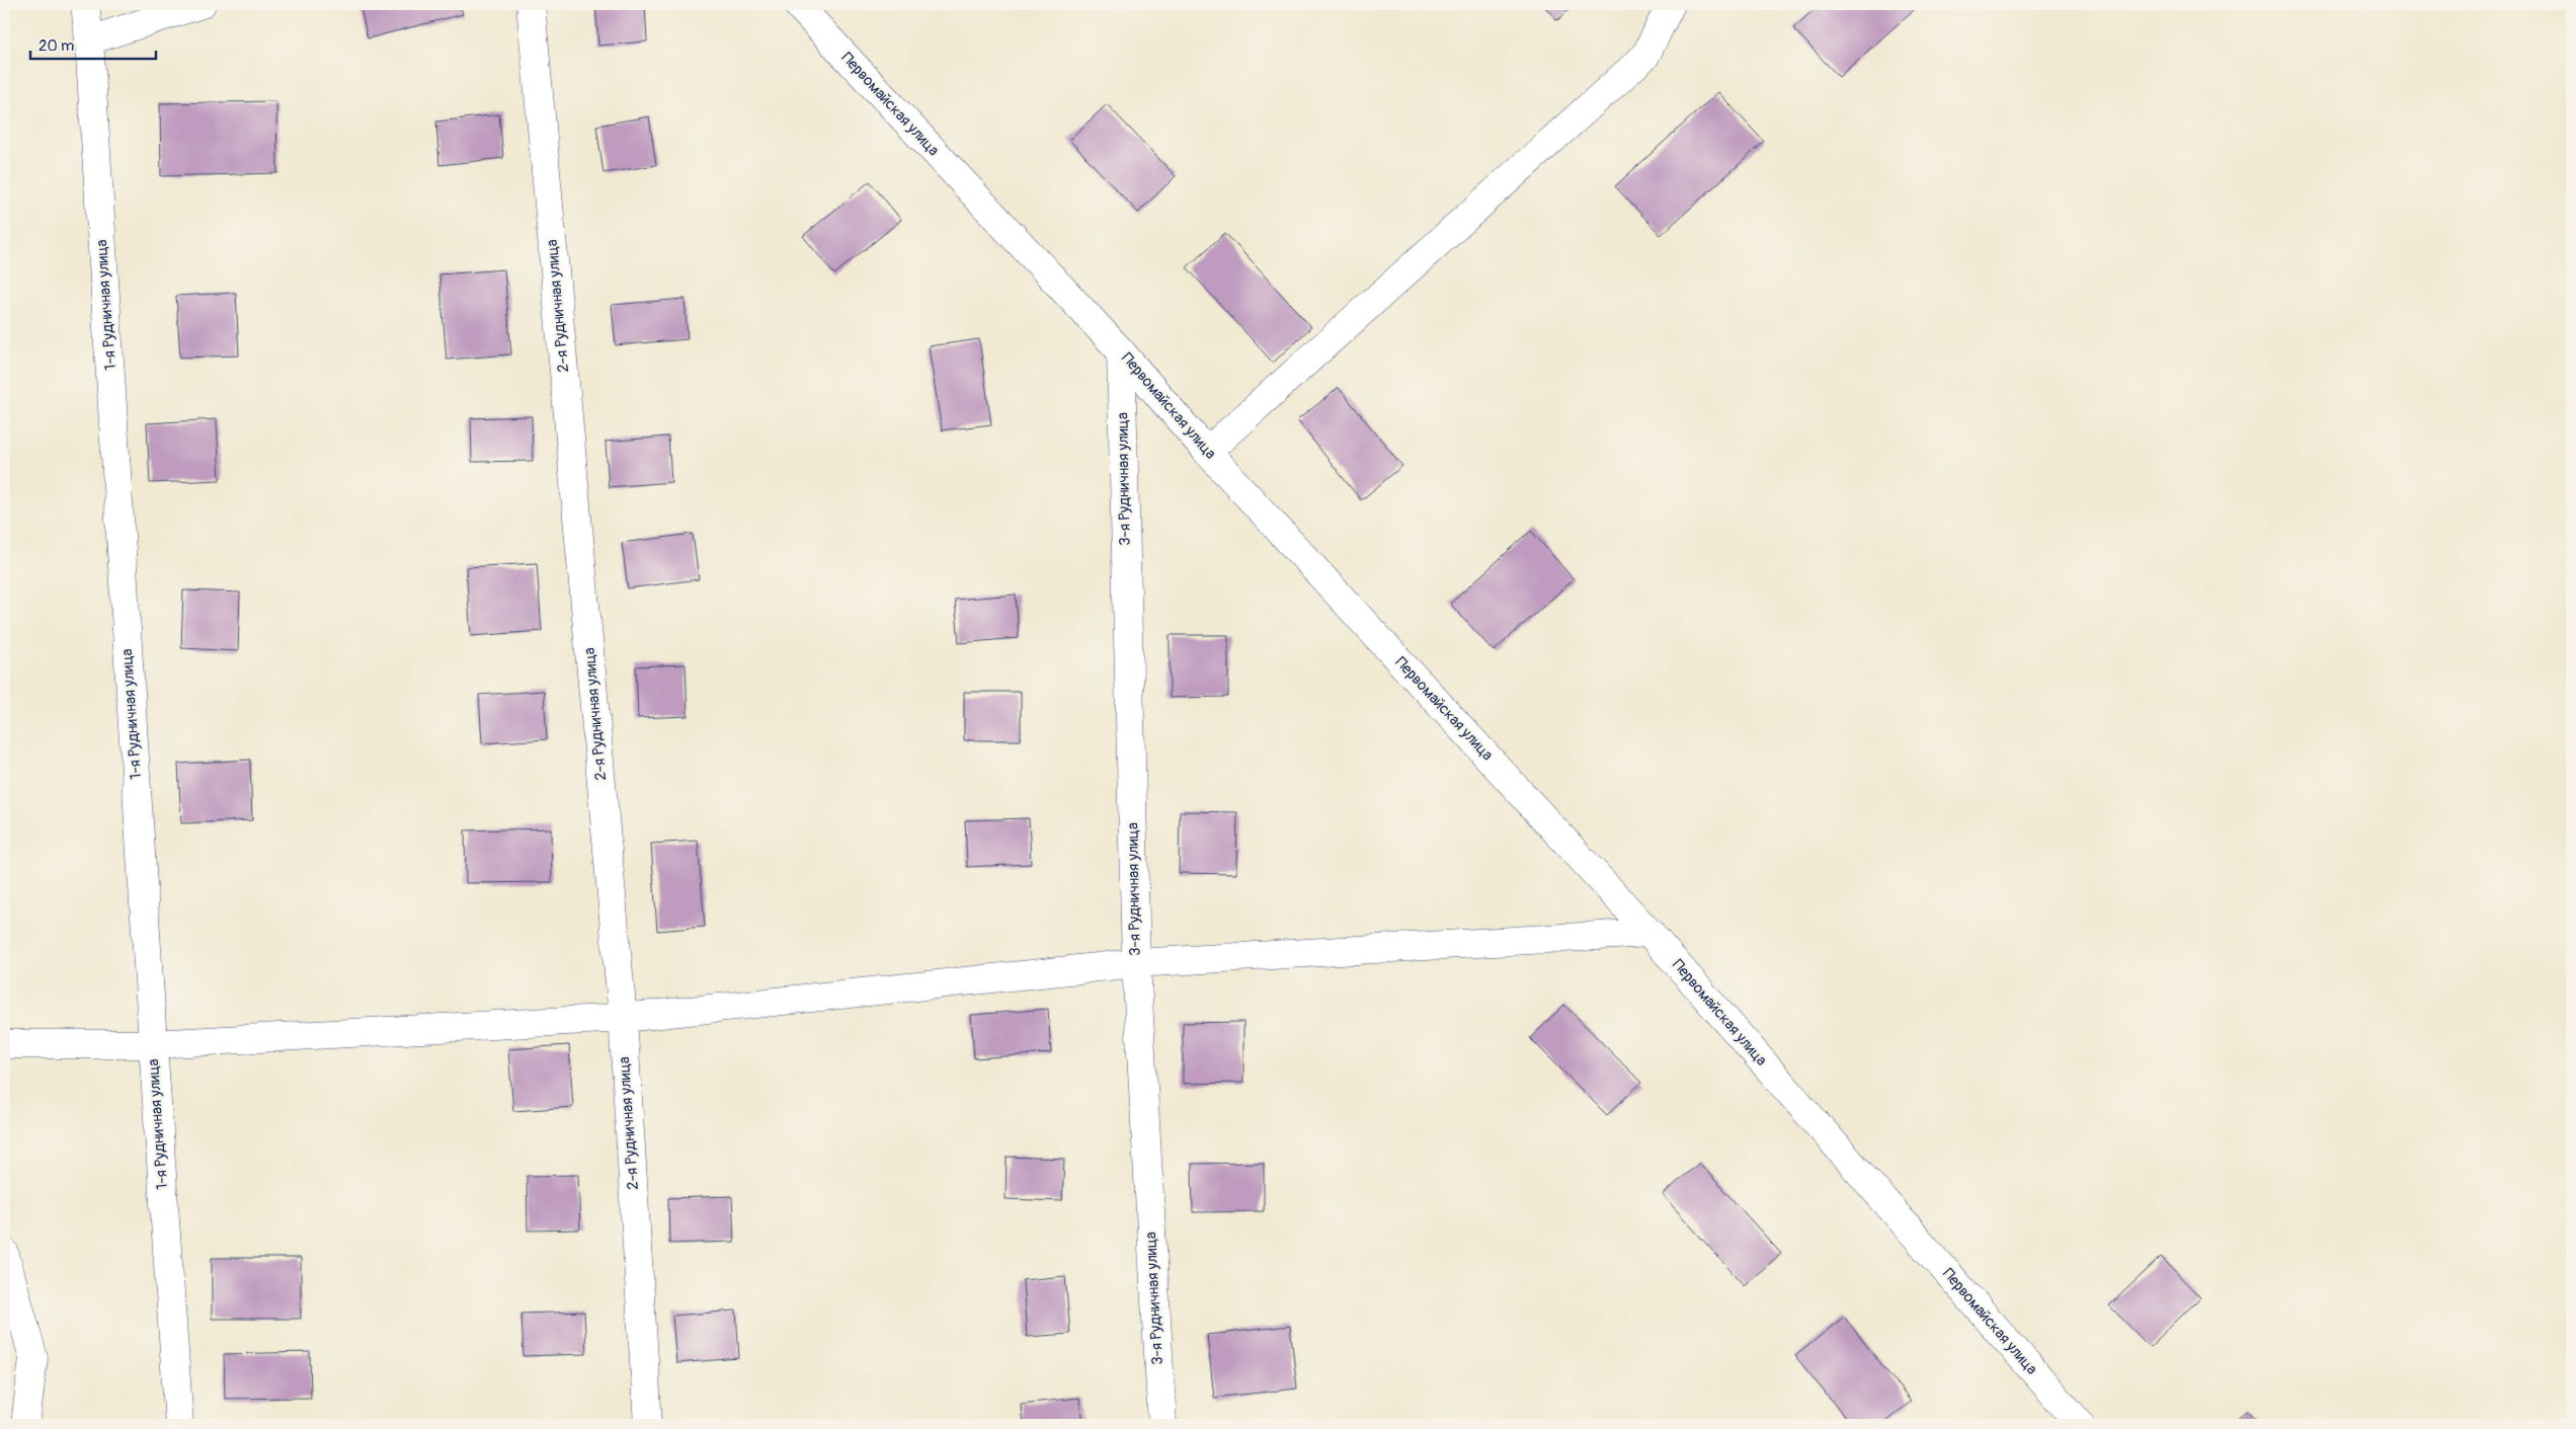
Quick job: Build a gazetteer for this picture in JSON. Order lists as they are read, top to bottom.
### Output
{
  "streets": {
    "street": [
      "Первомайская улица",
      "1-я Рудничная улица",
      "2-я Рудничная улица",
      "3-я Рудничная улица"
    ]
  },
  "crossings": [
    ["Первомайская улица", "3-я Рудничная улица"]
  ],
  "scale_bar": "20 m"
}
